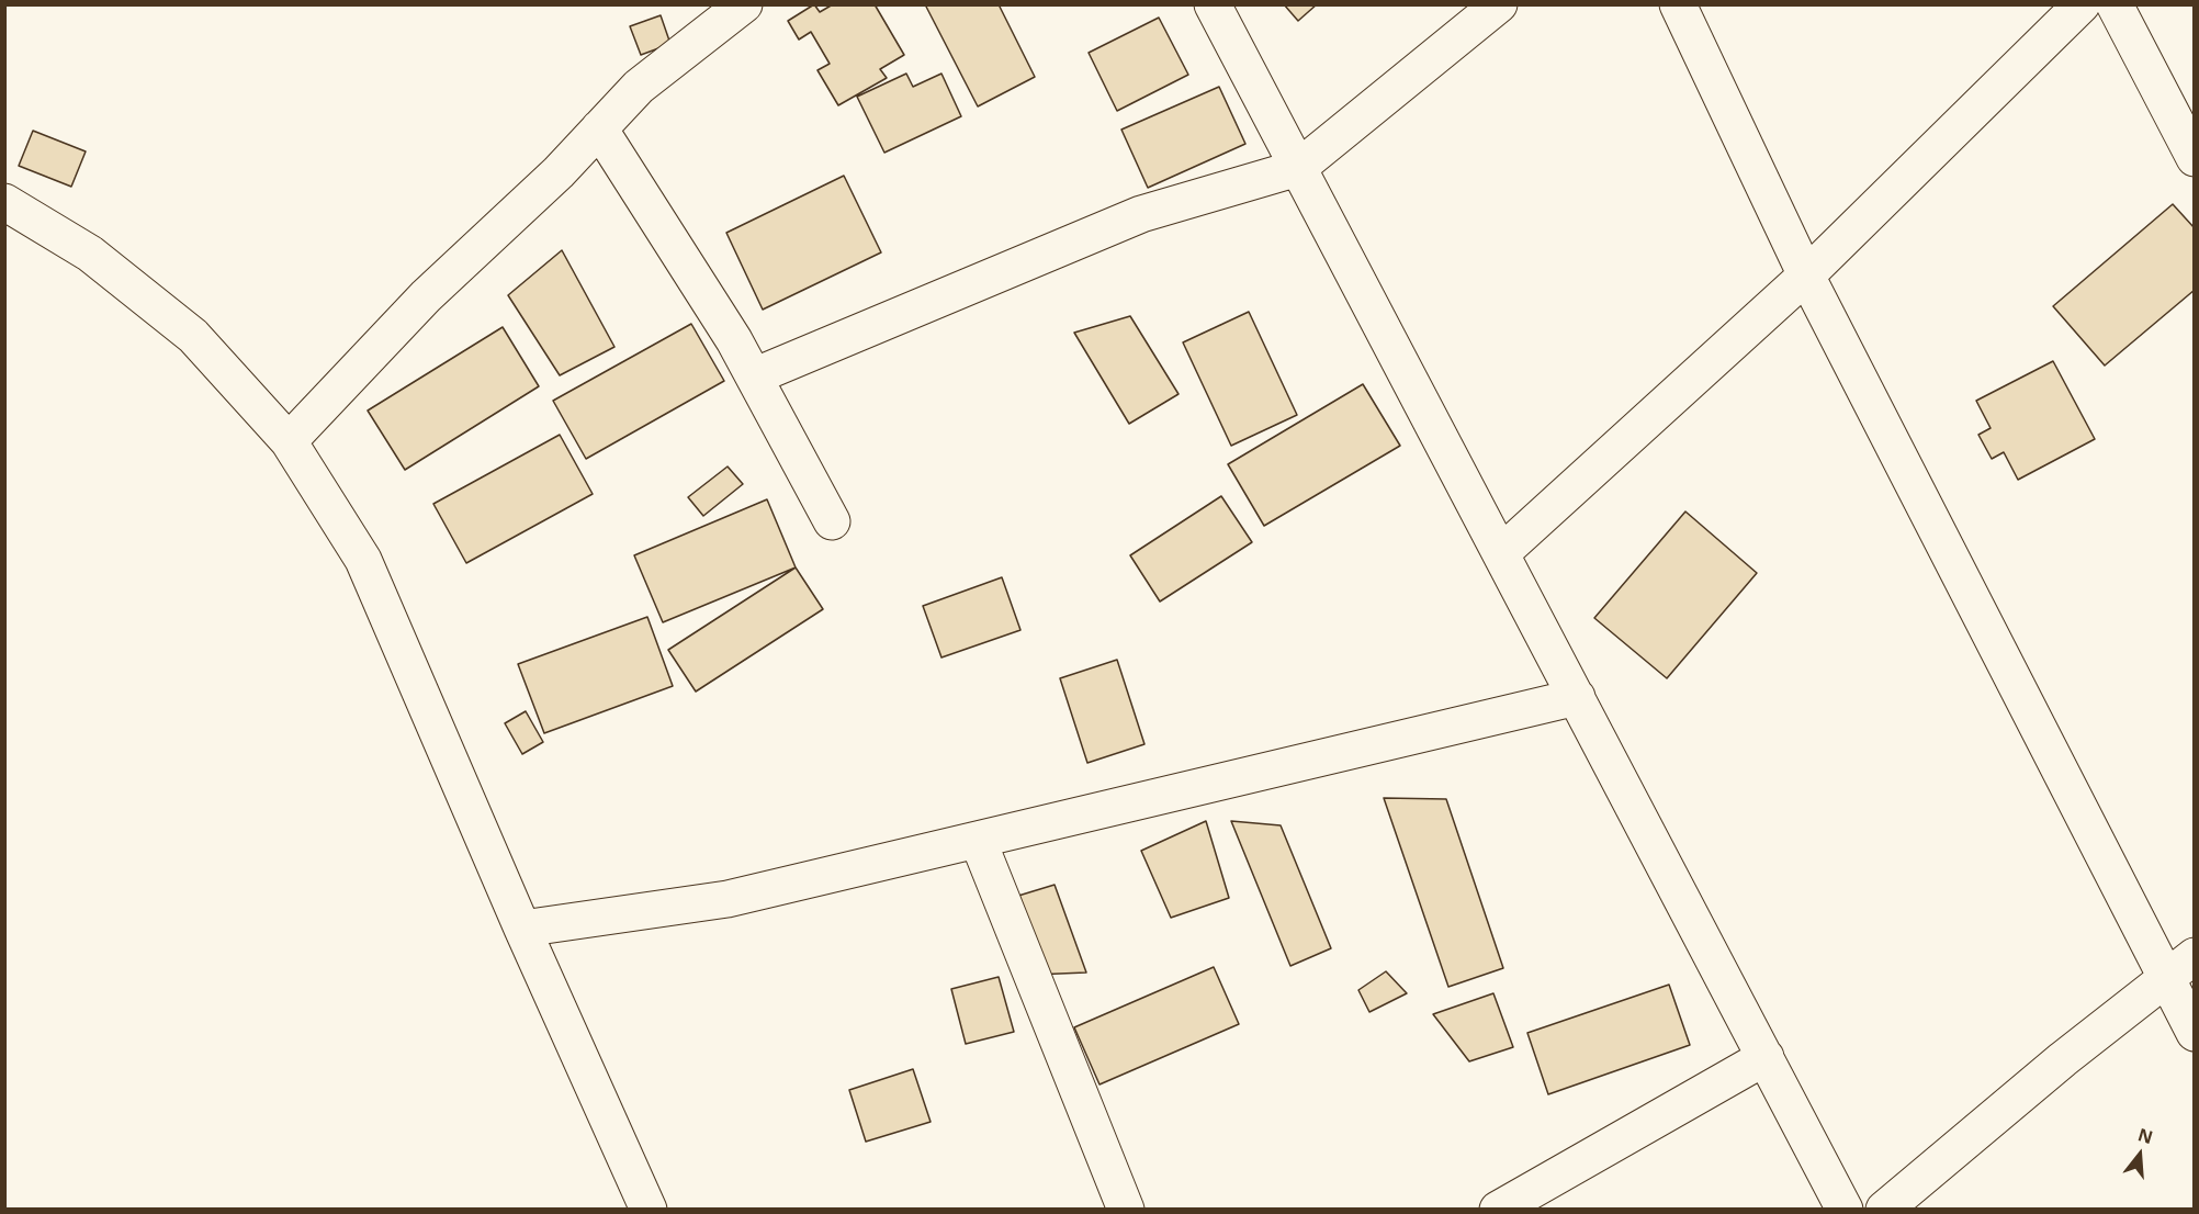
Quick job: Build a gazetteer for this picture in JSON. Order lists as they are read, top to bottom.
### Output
{
  "north": "top"
}
